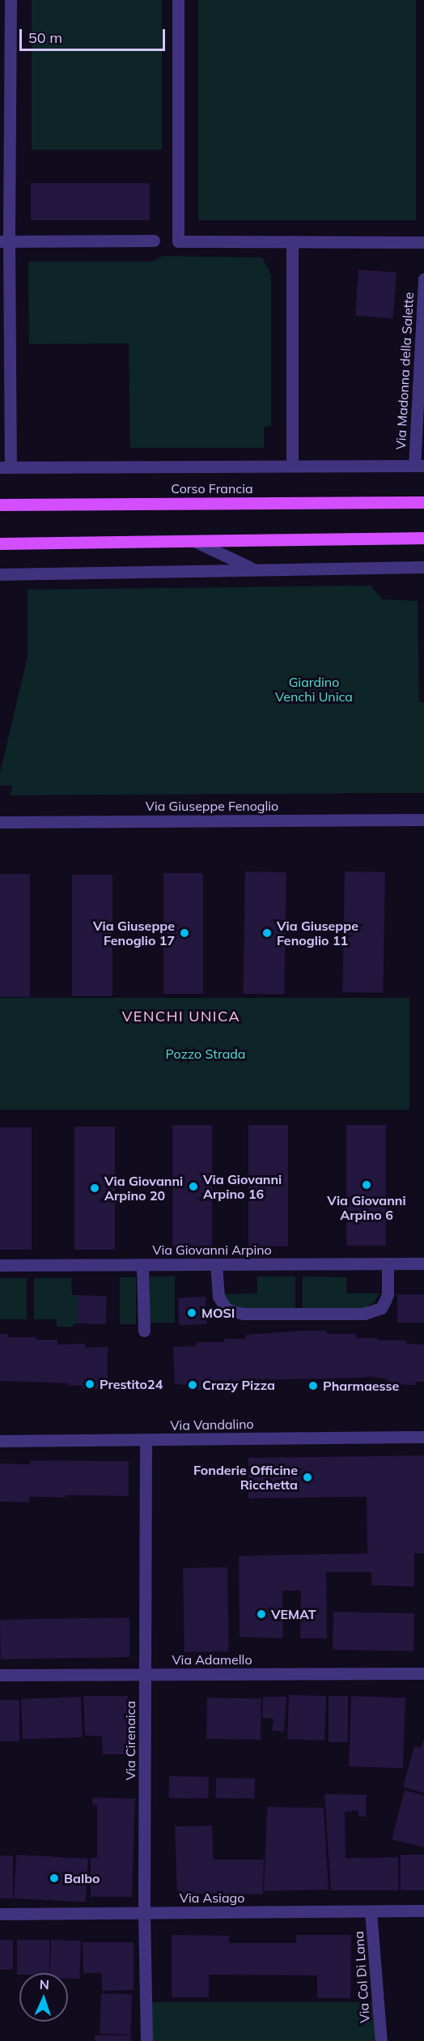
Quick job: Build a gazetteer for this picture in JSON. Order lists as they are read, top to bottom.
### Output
{
  "streets": {
    "main road": ["Corso Francia"],
    "street": [
      "Via Madonna della Salette",
      "Via Giuseppe Fenoglio",
      "Via Giovanni Arpino",
      "Via Vandalino",
      "Via Adamello",
      "Via Cirenaica",
      "Via Asiago",
      "Via Col Di Lana"
    ]
  },
  "crossings": [
    ["Via Madonna della Salette", "Corso Francia"],
    ["Via Vandalino", "Via Cirenaica"],
    ["Via Adamello", "Via Cirenaica"],
    ["Via Cirenaica", "Via Asiago"],
    ["Via Asiago", "Via Col Di Lana"]
  ],
  "districts": ["VENCHI UNICA"],
  "parks": ["Giardino Venchi Unica", "Pozzo Strada"],
  "places": [
    "Via Giuseppe Fenoglio 17",
    "Via Giuseppe Fenoglio 11",
    "Via Giovanni Arpino 6",
    "Via Giovanni Arpino 16",
    "Via Giovanni Arpino 20",
    "MOSI",
    "Prestito24",
    "Crazy Pizza",
    "Pharmaesse",
    "Fonderie Officine Ricchetta",
    "VEMAT",
    "Balbo"
  ],
  "scale_bar": "50 m",
  "north": "top"
}
